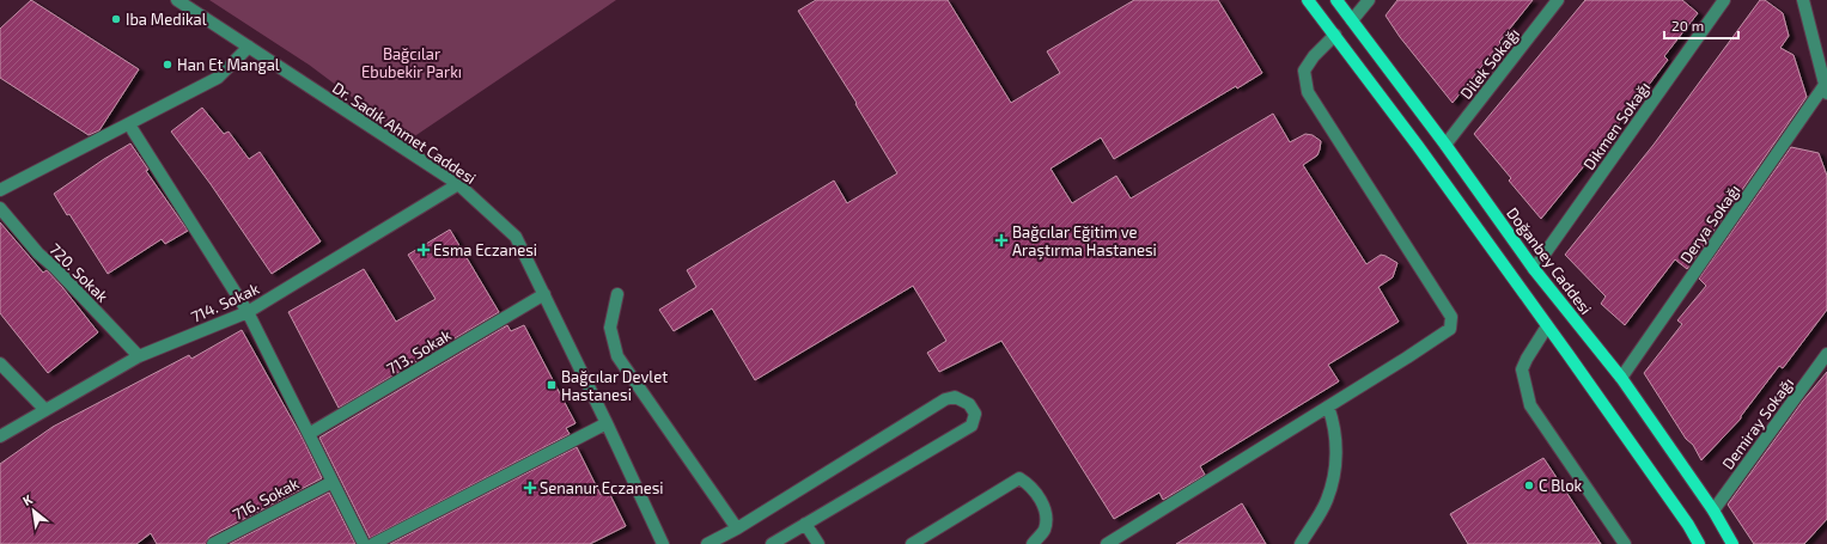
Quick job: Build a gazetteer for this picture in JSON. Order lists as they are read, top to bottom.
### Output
{
  "streets": {
    "main road": ["Doğanbey Caddesi"],
    "street": [
      "Dilek Sokağı",
      "Dikmen Sokağı",
      "Dr. Sadık Ahmet Caddesi",
      "Derya Sokağı",
      "720. Sokak",
      "714. Sokak",
      "713. Sokak",
      "Demiray Sokağı",
      "716. Sokak"
    ]
  },
  "crossings": [
    ["Dilek Sokağı", "Doğanbey Caddesi"],
    ["Dikmen Sokağı", "Doğanbey Caddesi"],
    ["Dr. Sadık Ahmet Caddesi", "714. Sokak"],
    ["Dr. Sadık Ahmet Caddesi", "713. Sokak"],
    ["Derya Sokağı", "Doğanbey Caddesi"],
    ["Doğanbey Caddesi", "Demiray Sokağı"],
    ["720. Sokak", "714. Sokak"]
  ],
  "parks": ["Bağcılar Ebubekir Parkı"],
  "places": {
    "other": ["Iba Medikal", "Han Et Mangal", "C Blok"],
    "health": ["Bağcılar Eğitim ve Araştırma Hastanesi", "Esma Eczanesi", "Senanur Eczanesi"],
    "transit": ["Bağcılar Devlet Hastanesi"]
  },
  "scale_bar": "20 m",
  "north": "top left"
}
